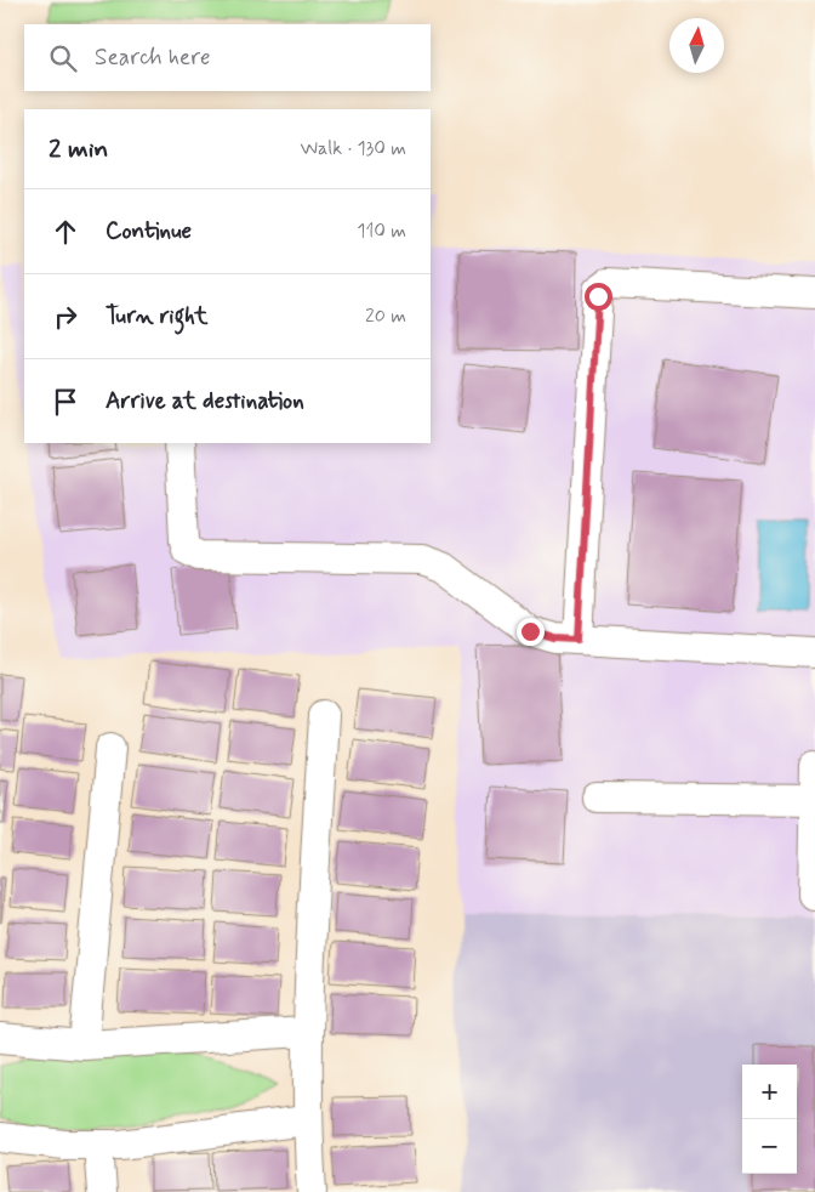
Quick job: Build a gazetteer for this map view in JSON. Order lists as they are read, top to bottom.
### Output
{
  "north": "top",
  "page": {
    "search": "Search here",
    "heading": ["2 min", "Walk · 130 m"],
    "list": [
      ["Continue", "110 m"],
      ["Turn right", "20 m"],
      "Arrive at destination"
    ],
    "map_buttons": ["+", "−"]
  }
}
